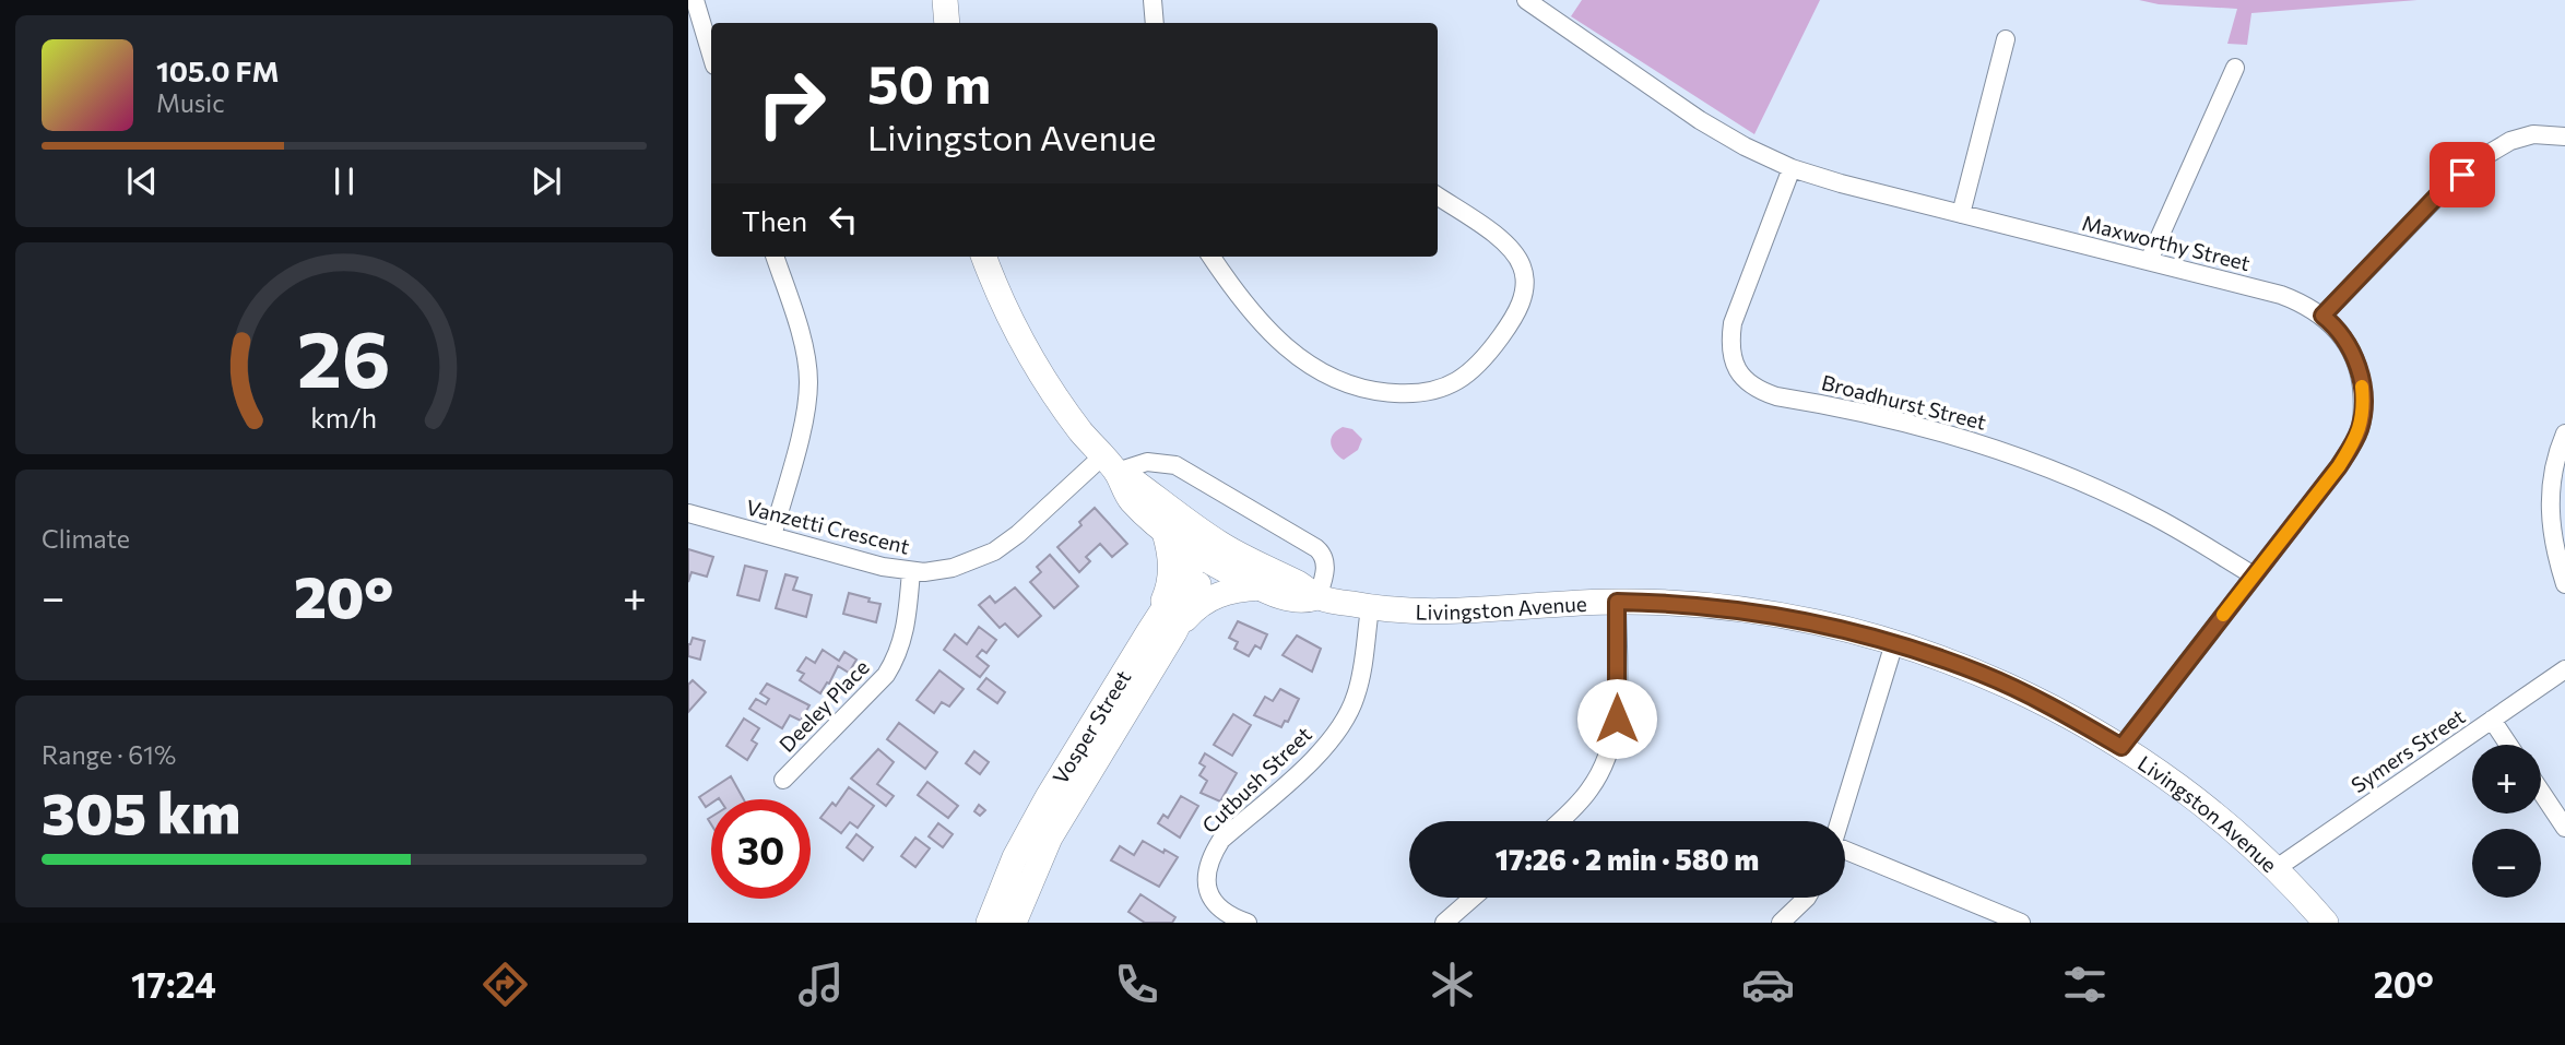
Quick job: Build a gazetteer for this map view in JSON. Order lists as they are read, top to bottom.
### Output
{
  "streets": {
    "street": [
      "Maxworthy Street",
      "Broadhurst Street",
      "Vanzetti Crescent",
      "Livingston Avenue",
      "Deeley Place",
      "Vosper Street",
      "Symers Street",
      "Cutbush Street"
    ]
  },
  "crossings": [
    ["Maxworthy Street", "Broadhurst Street"],
    ["Maxworthy Street", "Livingston Avenue"],
    ["Vanzetti Crescent", "Livingston Avenue"],
    ["Vanzetti Crescent", "Deeley Place"],
    ["Livingston Avenue", "Vosper Street"],
    ["Livingston Avenue", "Symers Street"],
    ["Livingston Avenue", "Cutbush Street"]
  ],
  "page": {
    "turn": ["50 m", "Livingston Avenue"],
    "song": ["105.0 FM", "Music"],
    "then": "Then",
    "tile": [
      "Climate",
      ["Range · 61%", "305 km"]
    ],
    "heat": ["−", "20°", "+"],
    "map_buttons": ["+", "−"],
    "limit": "30",
    "trip": "17:26 · 2 min · 580 m",
    "tabs": ["17:24", "20°"],
    "gauge": ["26", "km/h"]
  }
}
